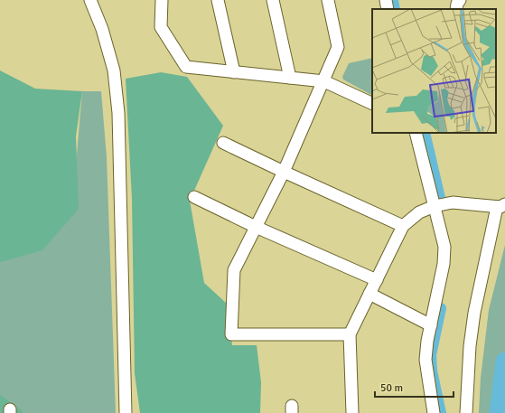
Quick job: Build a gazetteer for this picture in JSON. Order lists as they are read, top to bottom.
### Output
{
  "scale_bar": "50 m"
}
